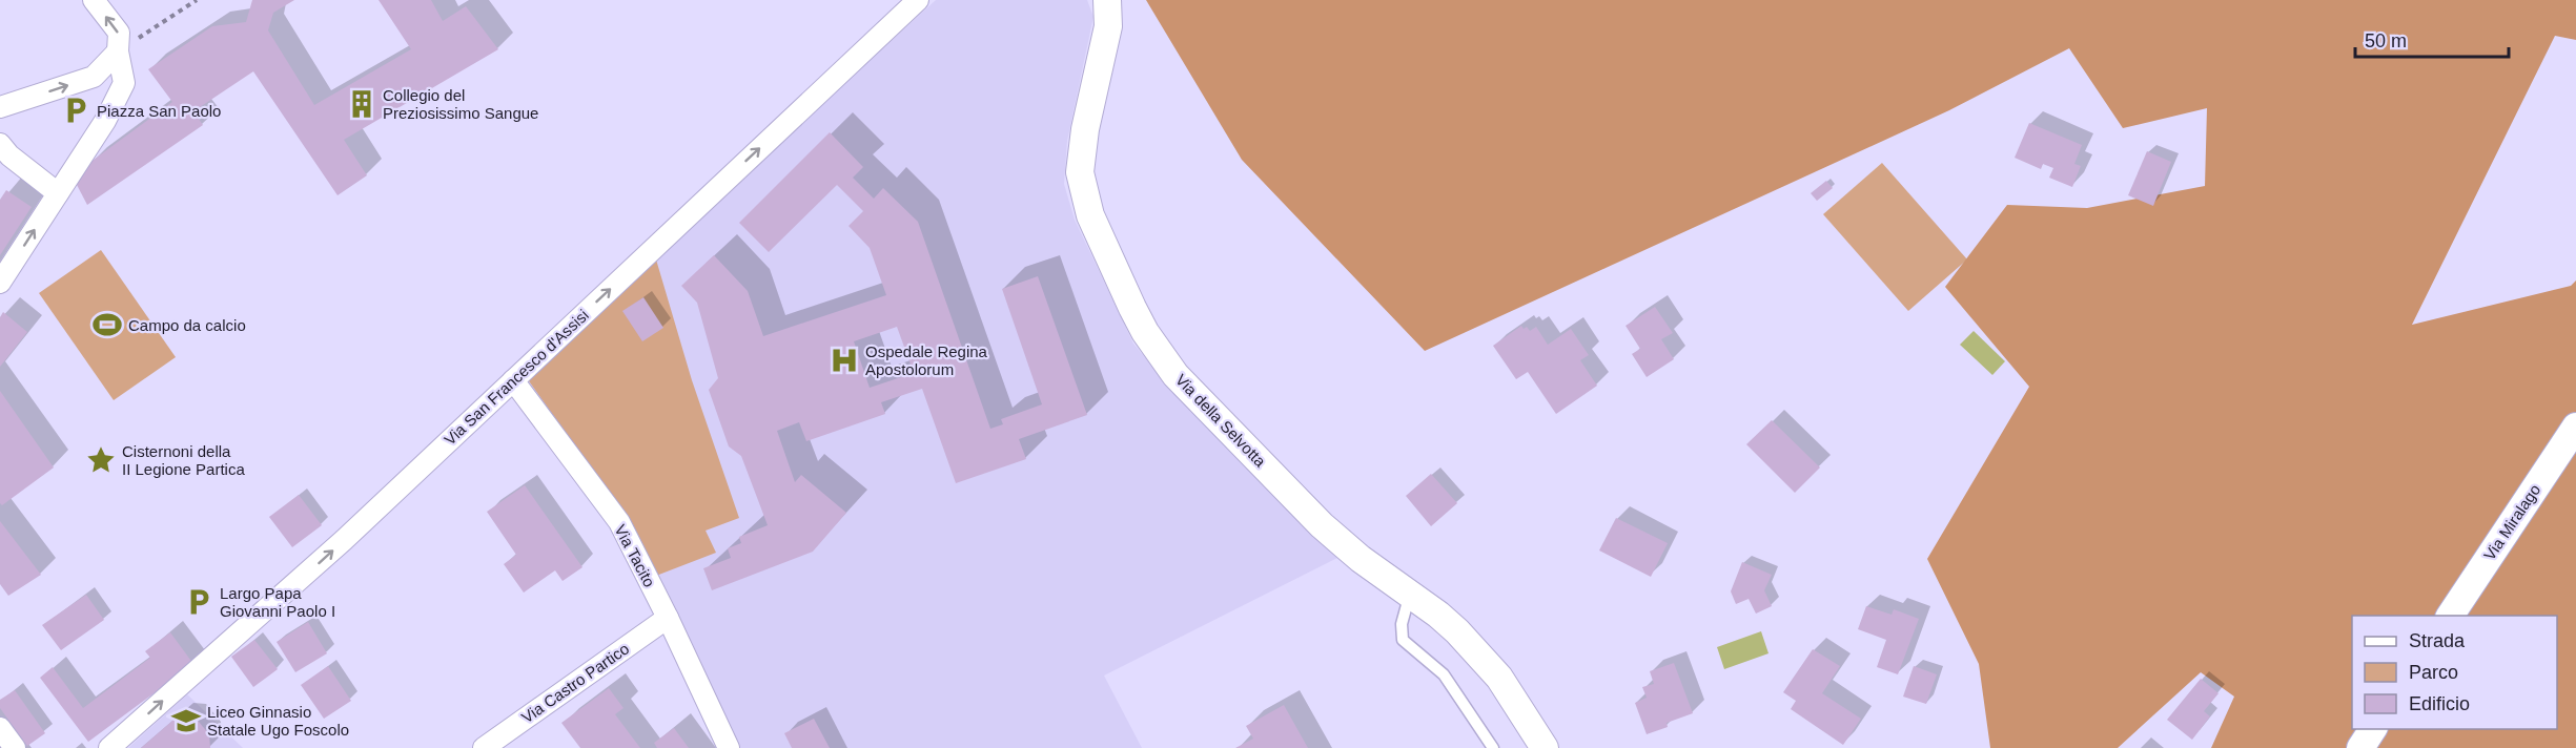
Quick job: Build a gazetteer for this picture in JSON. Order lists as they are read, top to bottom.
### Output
{
  "streets": {
    "street": [
      "Via San Francesco d'Assisi",
      "Via della Selvotta",
      "Via Miralago",
      "Via Tacito",
      "Via Castro Partico"
    ]
  },
  "crossings": [
    ["Via San Francesco d'Assisi", "Via Tacito"],
    ["Via Tacito", "Via Castro Partico"]
  ],
  "one_way": ["Via San Francesco d'Assisi"],
  "places": {
    "building": ["Collegio del Preziosissimo Sangue"],
    "parking": ["Piazza San Paolo", "Largo Papa Giovanni Paolo I"],
    "sports": ["Campo da calcio"],
    "hospital": ["Ospedale Regina Apostolorum"],
    "place": ["Cisternoni della II Legione Partica"],
    "school or university": ["Liceo Ginnasio Statale Ugo Foscolo"]
  },
  "legend": ["Strada", "Parco", "Edificio"],
  "scale_bar": "50 m"
}
